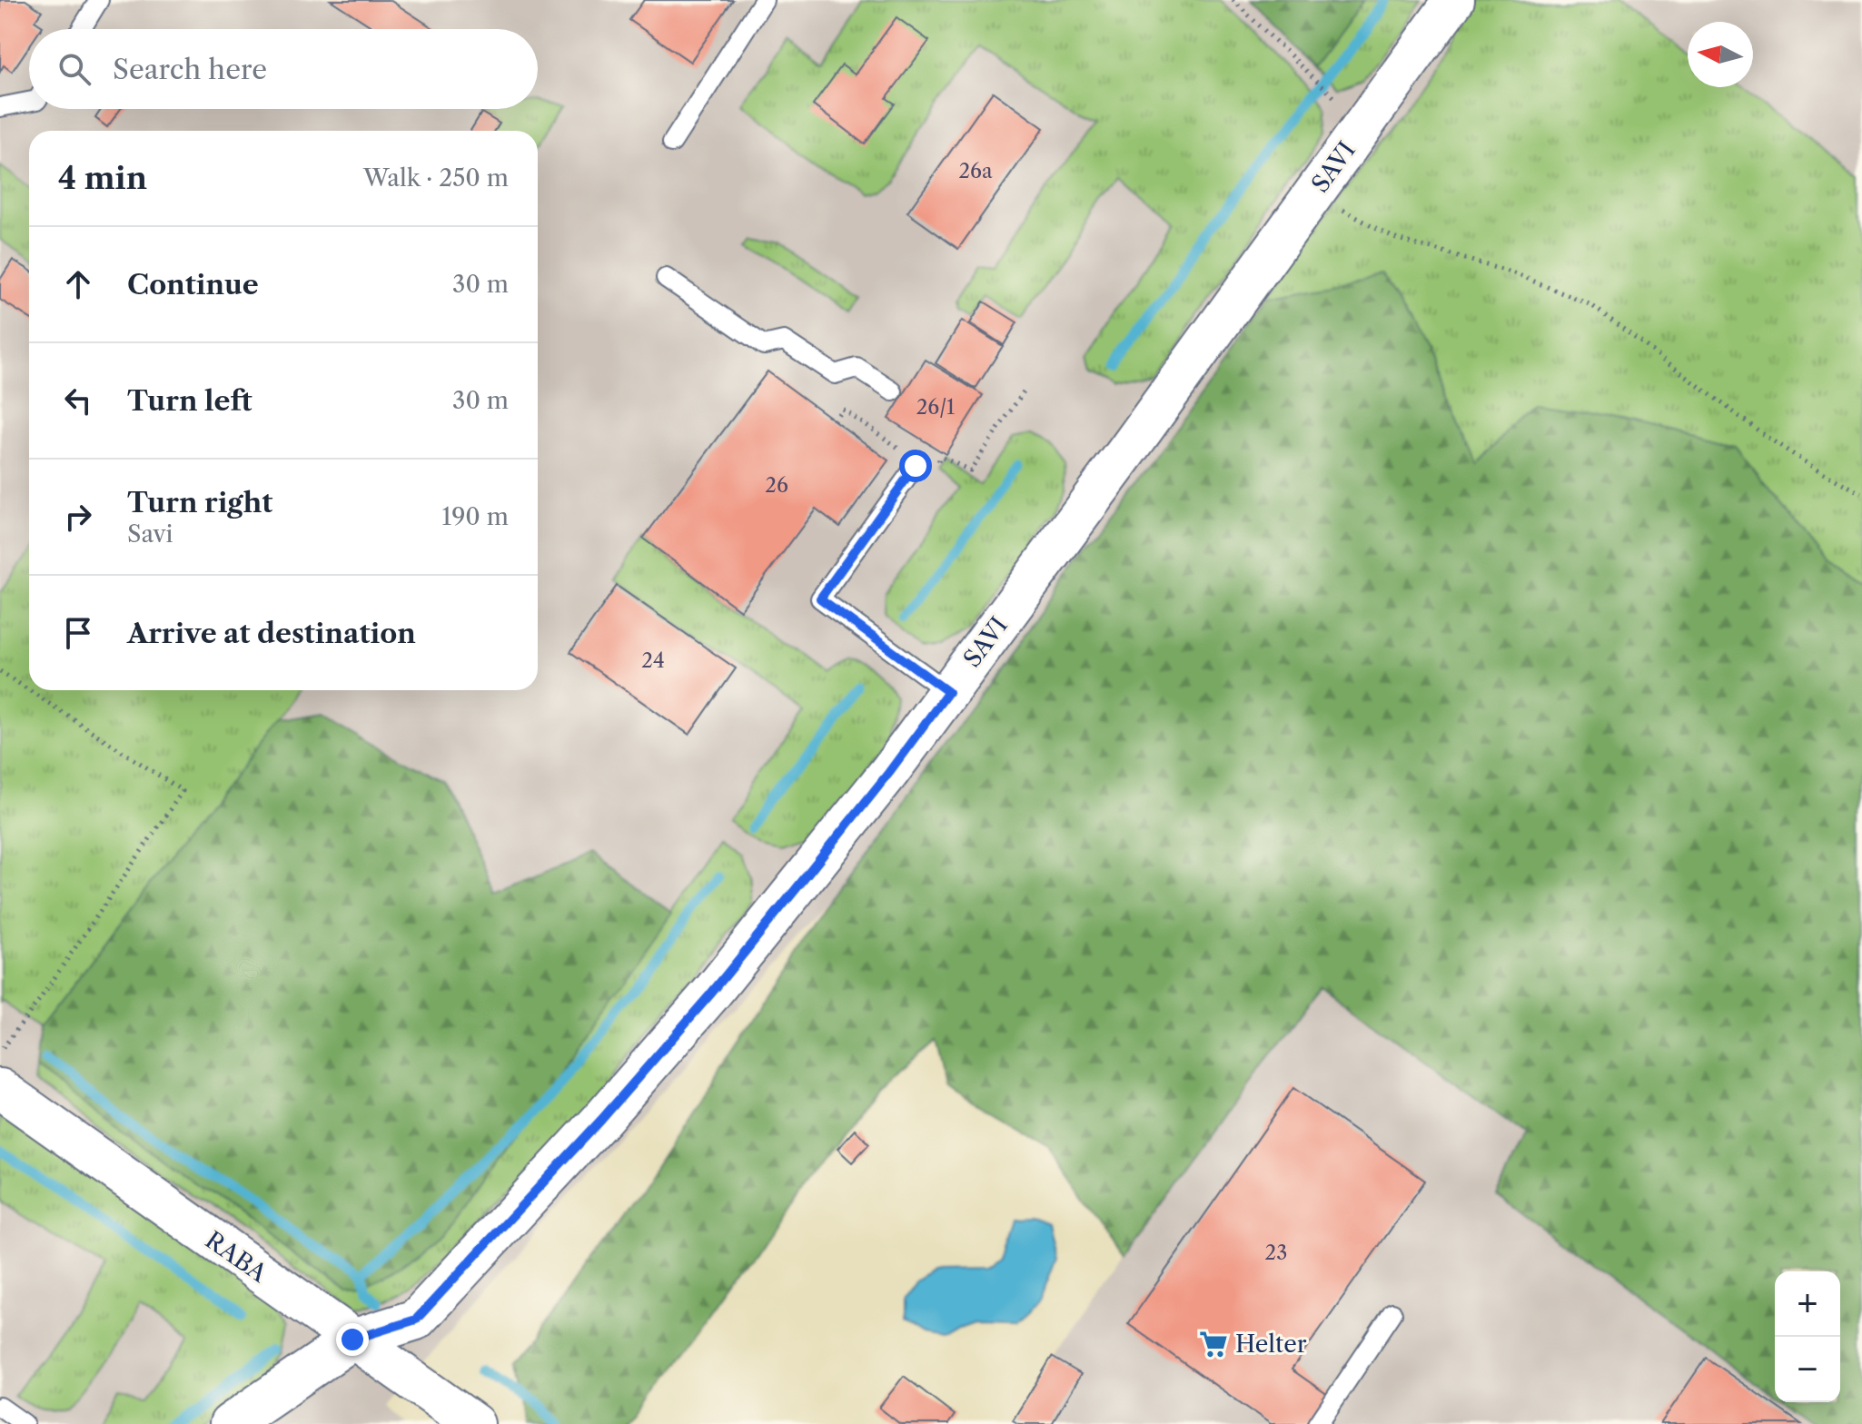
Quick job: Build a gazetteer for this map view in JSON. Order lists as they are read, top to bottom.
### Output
{
  "streets": {
    "street": ["SAVI", "RABA"]
  },
  "crossings": [
    ["SAVI", "RABA"]
  ],
  "places": {
    "supermarket": ["Helter"]
  },
  "house_numbers": [
    "26a",
    "26/1",
    "26",
    "24",
    "23"
  ],
  "north": "left",
  "page": {
    "search": "Search here",
    "heading": ["4 min", "Walk · 250 m"],
    "list": [
      ["Continue", "30 m"],
      ["Turn left", "30 m"],
      ["Turn right", "Savi", "190 m"],
      "Arrive at destination"
    ],
    "map_buttons": ["+", "−"]
  }
}
